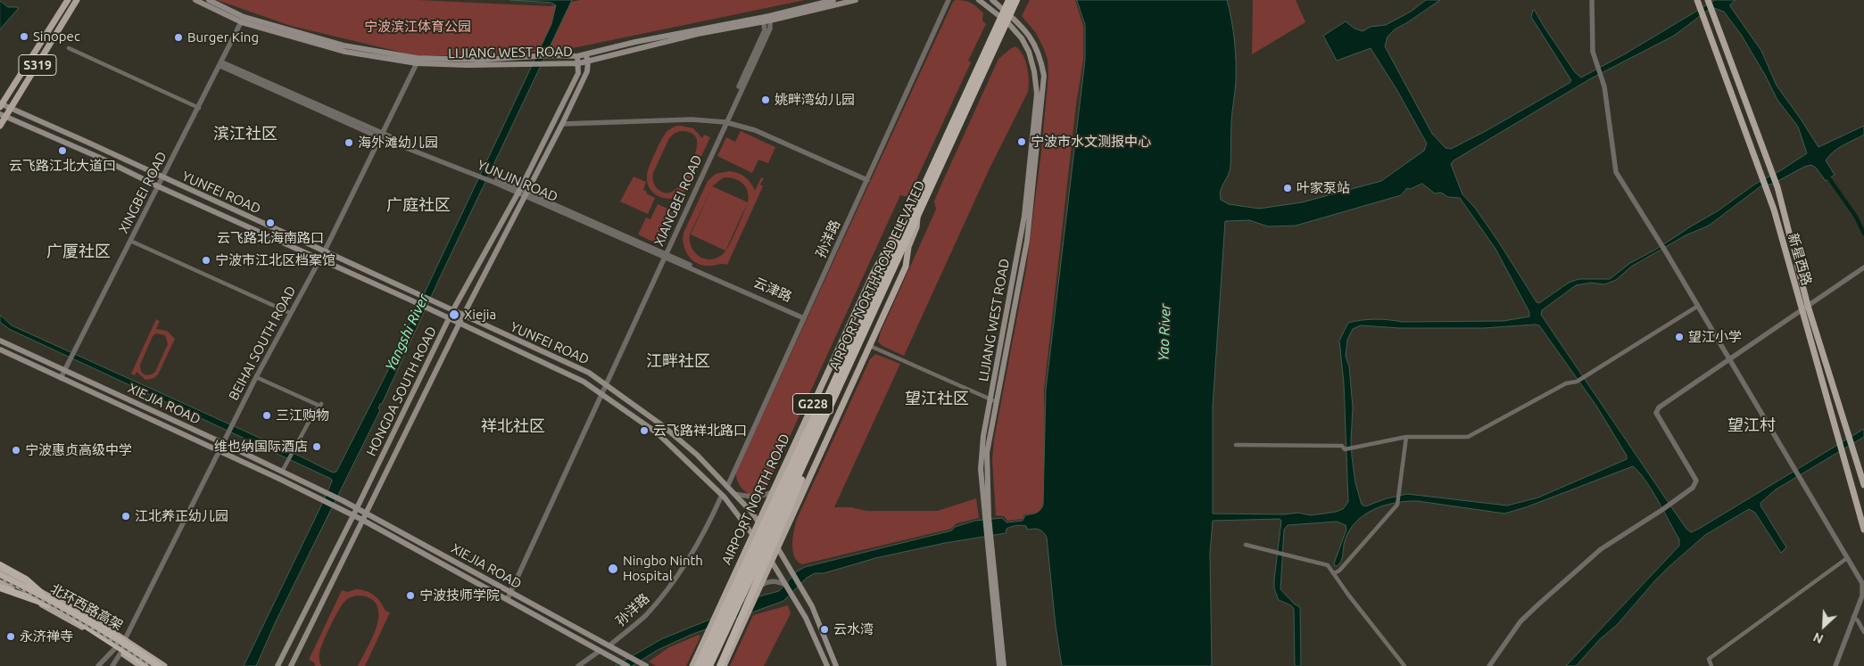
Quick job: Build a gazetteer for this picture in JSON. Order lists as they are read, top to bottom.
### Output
{
  "streets": {
    "highway": ["AIRPORT NORTH ROAD ELEVATED", "G228", "北环西路高架"],
    "main road": [
      "LIJIANG WEST ROAD",
      "S319",
      "YUNFEI ROAD",
      "新星西路",
      "HONGDA SOUTH ROAD",
      "XIEJIA ROAD",
      "AIRPORT NORTH ROAD"
    ],
    "street": [
      "YUNJIN ROAD",
      "XINGBEI ROAD",
      "XIANGBEI ROAD",
      "孙洋路",
      "BEIHAI SOUTH ROAD"
    ]
  },
  "crossings": [
    ["LIJIANG WEST ROAD", "XINGBEI ROAD"],
    ["LIJIANG WEST ROAD", "XIANGBEI ROAD"],
    ["LIJIANG WEST ROAD", "BEIHAI SOUTH ROAD"],
    ["LIJIANG WEST ROAD", "HONGDA SOUTH ROAD"],
    ["S319", "YUNFEI ROAD"],
    ["YUNJIN ROAD", "XINGBEI ROAD"],
    ["YUNJIN ROAD", "XIANGBEI ROAD"],
    ["YUNJIN ROAD", "孙洋路"],
    ["YUNJIN ROAD", "BEIHAI SOUTH ROAD"],
    ["YUNJIN ROAD", "HONGDA SOUTH ROAD"],
    ["XINGBEI ROAD", "YUNFEI ROAD"],
    ["XINGBEI ROAD", "XIEJIA ROAD"],
    ["YUNFEI ROAD", "XIANGBEI ROAD"],
    ["YUNFEI ROAD", "孙洋路"],
    ["YUNFEI ROAD", "BEIHAI SOUTH ROAD"],
    ["YUNFEI ROAD", "HONGDA SOUTH ROAD"],
    ["YUNFEI ROAD", "G228"],
    ["YUNFEI ROAD", "AIRPORT NORTH ROAD"],
    ["XIANGBEI ROAD", "XIEJIA ROAD"],
    ["孙洋路", "XIEJIA ROAD"],
    ["AIRPORT NORTH ROAD ELEVATED", "G228"],
    ["AIRPORT NORTH ROAD ELEVATED", "AIRPORT NORTH ROAD"],
    ["BEIHAI SOUTH ROAD", "XIEJIA ROAD"],
    ["HONGDA SOUTH ROAD", "XIEJIA ROAD"]
  ],
  "districts": [
    "滨江社区",
    "广庭社区",
    "广厦社区",
    "江畔社区",
    "望江社区",
    "望江村",
    "祥北社区"
  ],
  "water": ["Yangshi River", "Yao River"],
  "parks": ["宁波滨江体育公园"],
  "places": [
    "Sinopec",
    "Burger King",
    "姚畔湾幼儿园",
    "宁波市水文测报中心",
    "海外滩幼儿园",
    "云飞路江北大道口",
    "叶家泵站",
    "云飞路北海南路口",
    "宁波市江北区档案馆",
    "Xiejia",
    "望江小学",
    "三江购物",
    "云飞路祥北路口",
    "维也纳国际酒店",
    "宁波惠贞高级中学",
    "江北养正幼儿园",
    "Ningbo Ninth Hospital",
    "宁波技师学院",
    "云水湾",
    "永济禅寺"
  ],
  "north": "bottom left"
}
